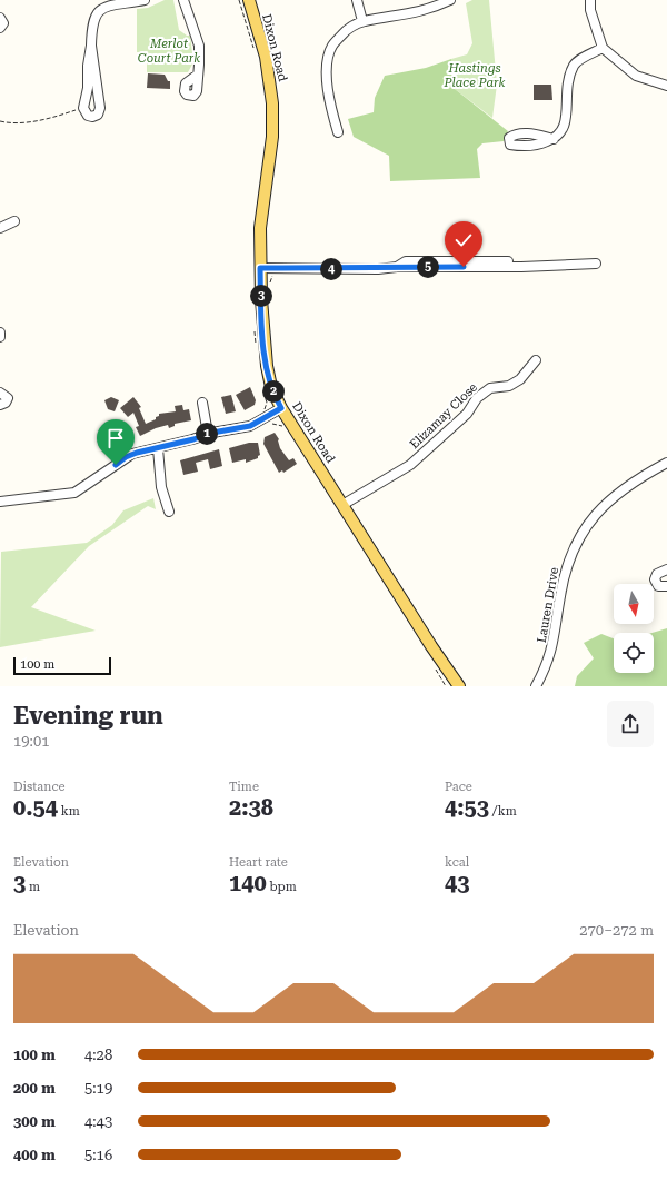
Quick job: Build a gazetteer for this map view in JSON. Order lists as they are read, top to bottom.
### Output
{
  "streets": {
    "main road": ["Dixon Road"],
    "street": ["Elizamay Close", "Lauren Drive"]
  },
  "crossings": [
    ["Dixon Road", "Elizamay Close"]
  ],
  "parks": ["Merlot Court Park", "Hastings Place Park"],
  "scale_bar": "100 m",
  "north": "bottom",
  "page": {
    "pins": [
      "5",
      "4",
      "3",
      "2",
      "1"
    ],
    "scale": "100 m",
    "heading": ["Evening run", "19:01"],
    "stats": [
      ["Distance", "0.54 km"],
      ["Time", "2:38"],
      ["Pace", "4:53 /km"],
      ["Elevation", "3 m"],
      ["Heart rate", "140 bpm"],
      ["kcal", "43"]
    ],
    "chart": ["Elevation", "270–272 m"],
    "list": [
      {
        "name": "100 m",
        "note": "4:28"
      },
      {
        "name": "200 m",
        "note": "5:19"
      },
      {
        "name": "300 m",
        "note": "4:43"
      },
      {
        "name": "400 m",
        "note": "5:16"
      }
    ]
  }
}
